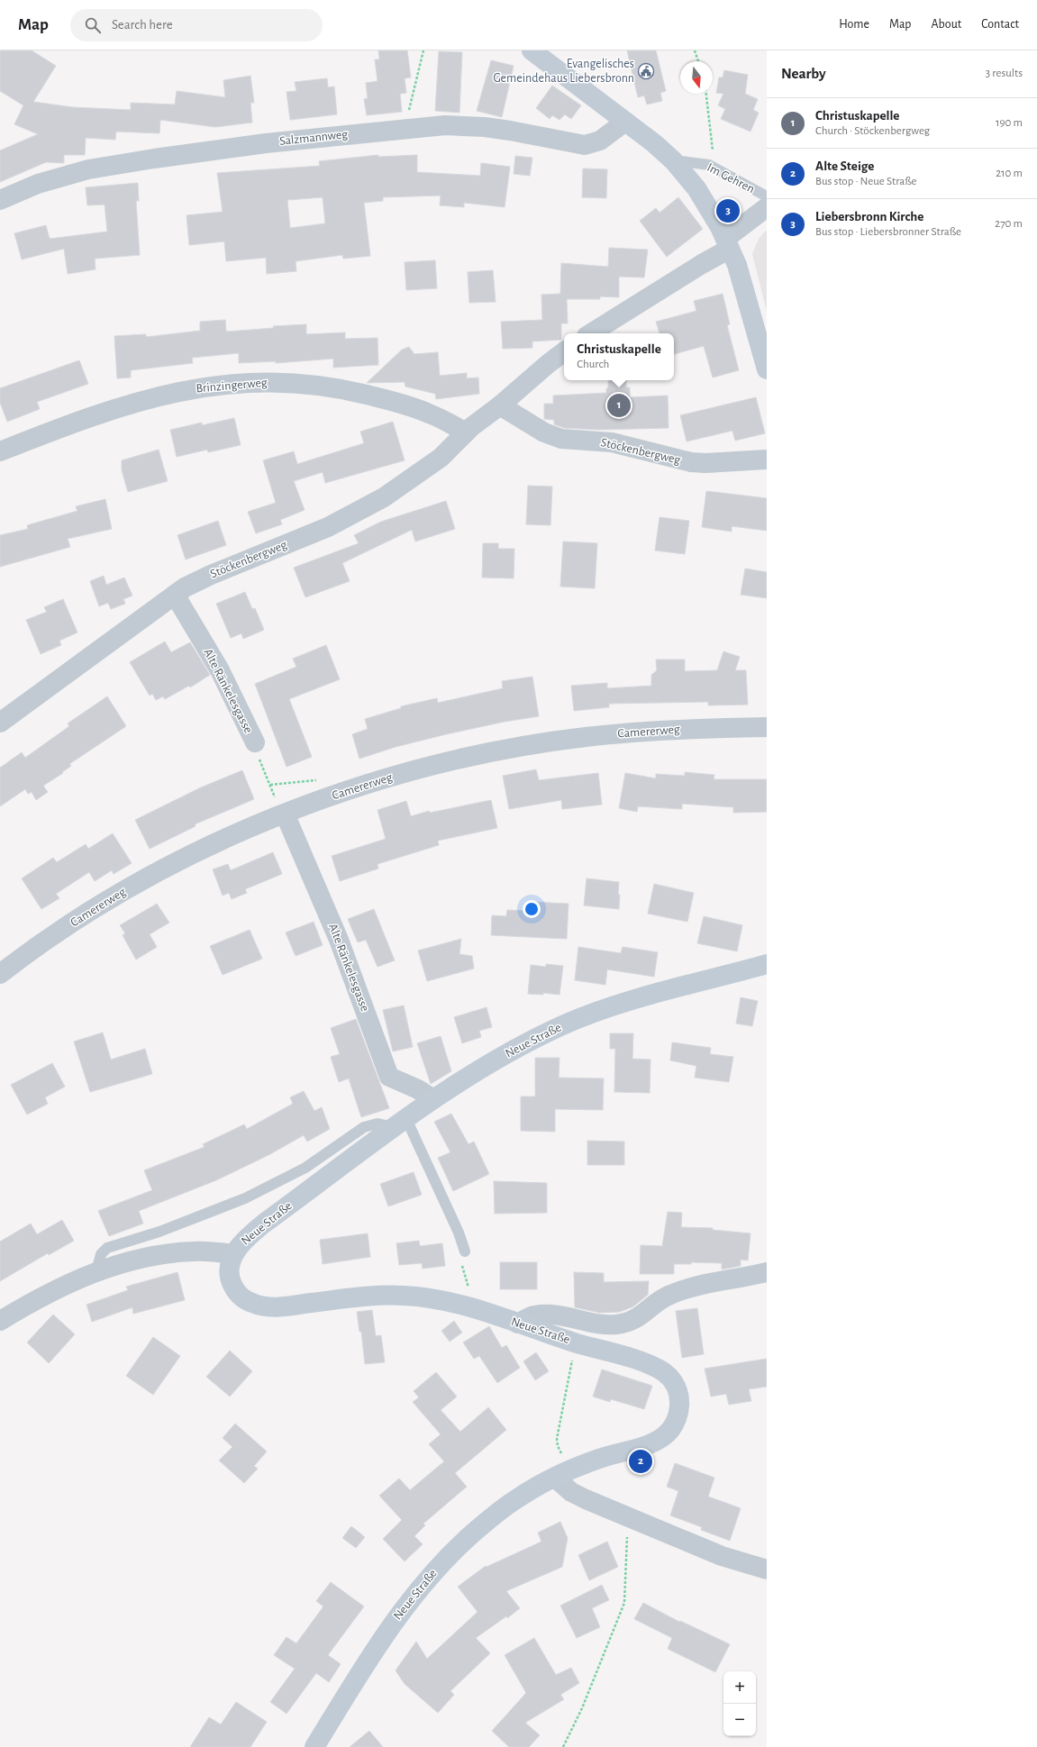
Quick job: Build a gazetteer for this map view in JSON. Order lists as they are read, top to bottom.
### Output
{
  "streets": {
    "street": [
      "Salzmannweg",
      "Im Gehren",
      "Brinzingerweg",
      "Stöckenbergweg",
      "Alte Ränkelesgasse",
      "Camererweg",
      "Neue Straße"
    ]
  },
  "crossings": [
    ["Brinzingerweg", "Stöckenbergweg"],
    ["Stöckenbergweg", "Alte Ränkelesgasse"],
    ["Alte Ränkelesgasse", "Camererweg"],
    ["Alte Ränkelesgasse", "Neue Straße"]
  ],
  "places": {
    "public building": ["Evangelisches Gemeindehaus Liebersbronn"]
  },
  "north": "bottom",
  "page": {
    "header": "Map",
    "search": "Search here",
    "nav": [
      "Home",
      "Map",
      "About",
      "Contact"
    ],
    "heading": ["Nearby", "3 results"],
    "list": [
      {
        "mark": "1",
        "name": "Christuskapelle",
        "note": "Church · Stöckenbergweg",
        "value": "190 m"
      },
      {
        "mark": "2",
        "name": "Alte Steige",
        "note": "Bus stop · Neue Straße",
        "value": "210 m"
      },
      {
        "mark": "3",
        "name": "Liebersbronn Kirche",
        "note": "Bus stop · Liebersbronner Straße",
        "value": "270 m"
      }
    ],
    "pins": ["3", "1", "2"],
    "popup": ["Christuskapelle", "Church"],
    "map_buttons": ["+", "−"]
  }
}
